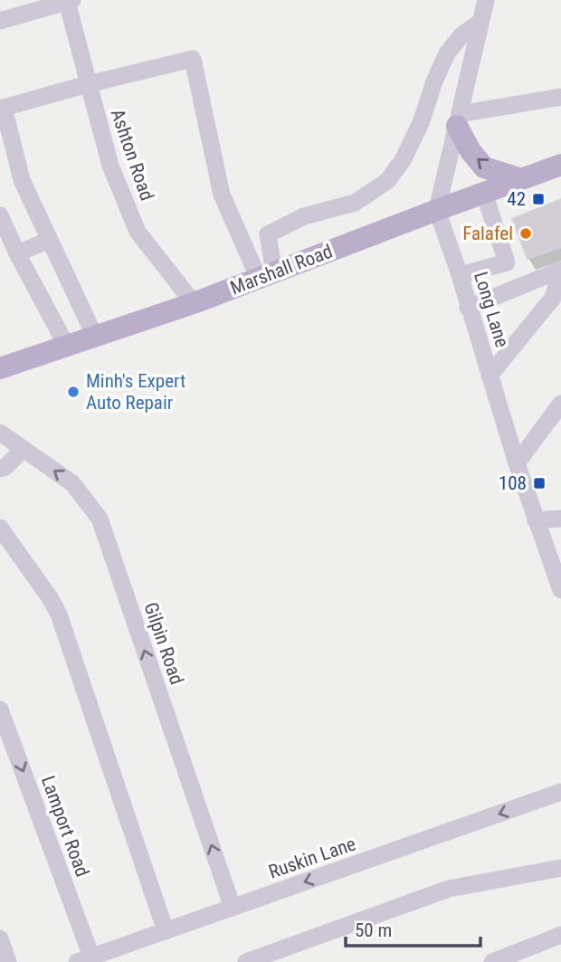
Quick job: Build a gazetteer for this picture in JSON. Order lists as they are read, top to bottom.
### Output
{
  "streets": {
    "main road": ["Marshall Road"],
    "street": [
      "Ashton Road",
      "Long Lane",
      "Gilpin Road",
      "Lamport Road",
      "Ruskin Lane"
    ]
  },
  "crossings": [
    ["Ashton Road", "Marshall Road"],
    ["Marshall Road", "Long Lane"],
    ["Gilpin Road", "Ruskin Lane"],
    ["Lamport Road", "Ruskin Lane"]
  ],
  "places": {
    "transit": ["42", "108"],
    "other": ["Falafel", "Minh's Expert Auto Repair"]
  },
  "scale_bar": "50 m"
}
